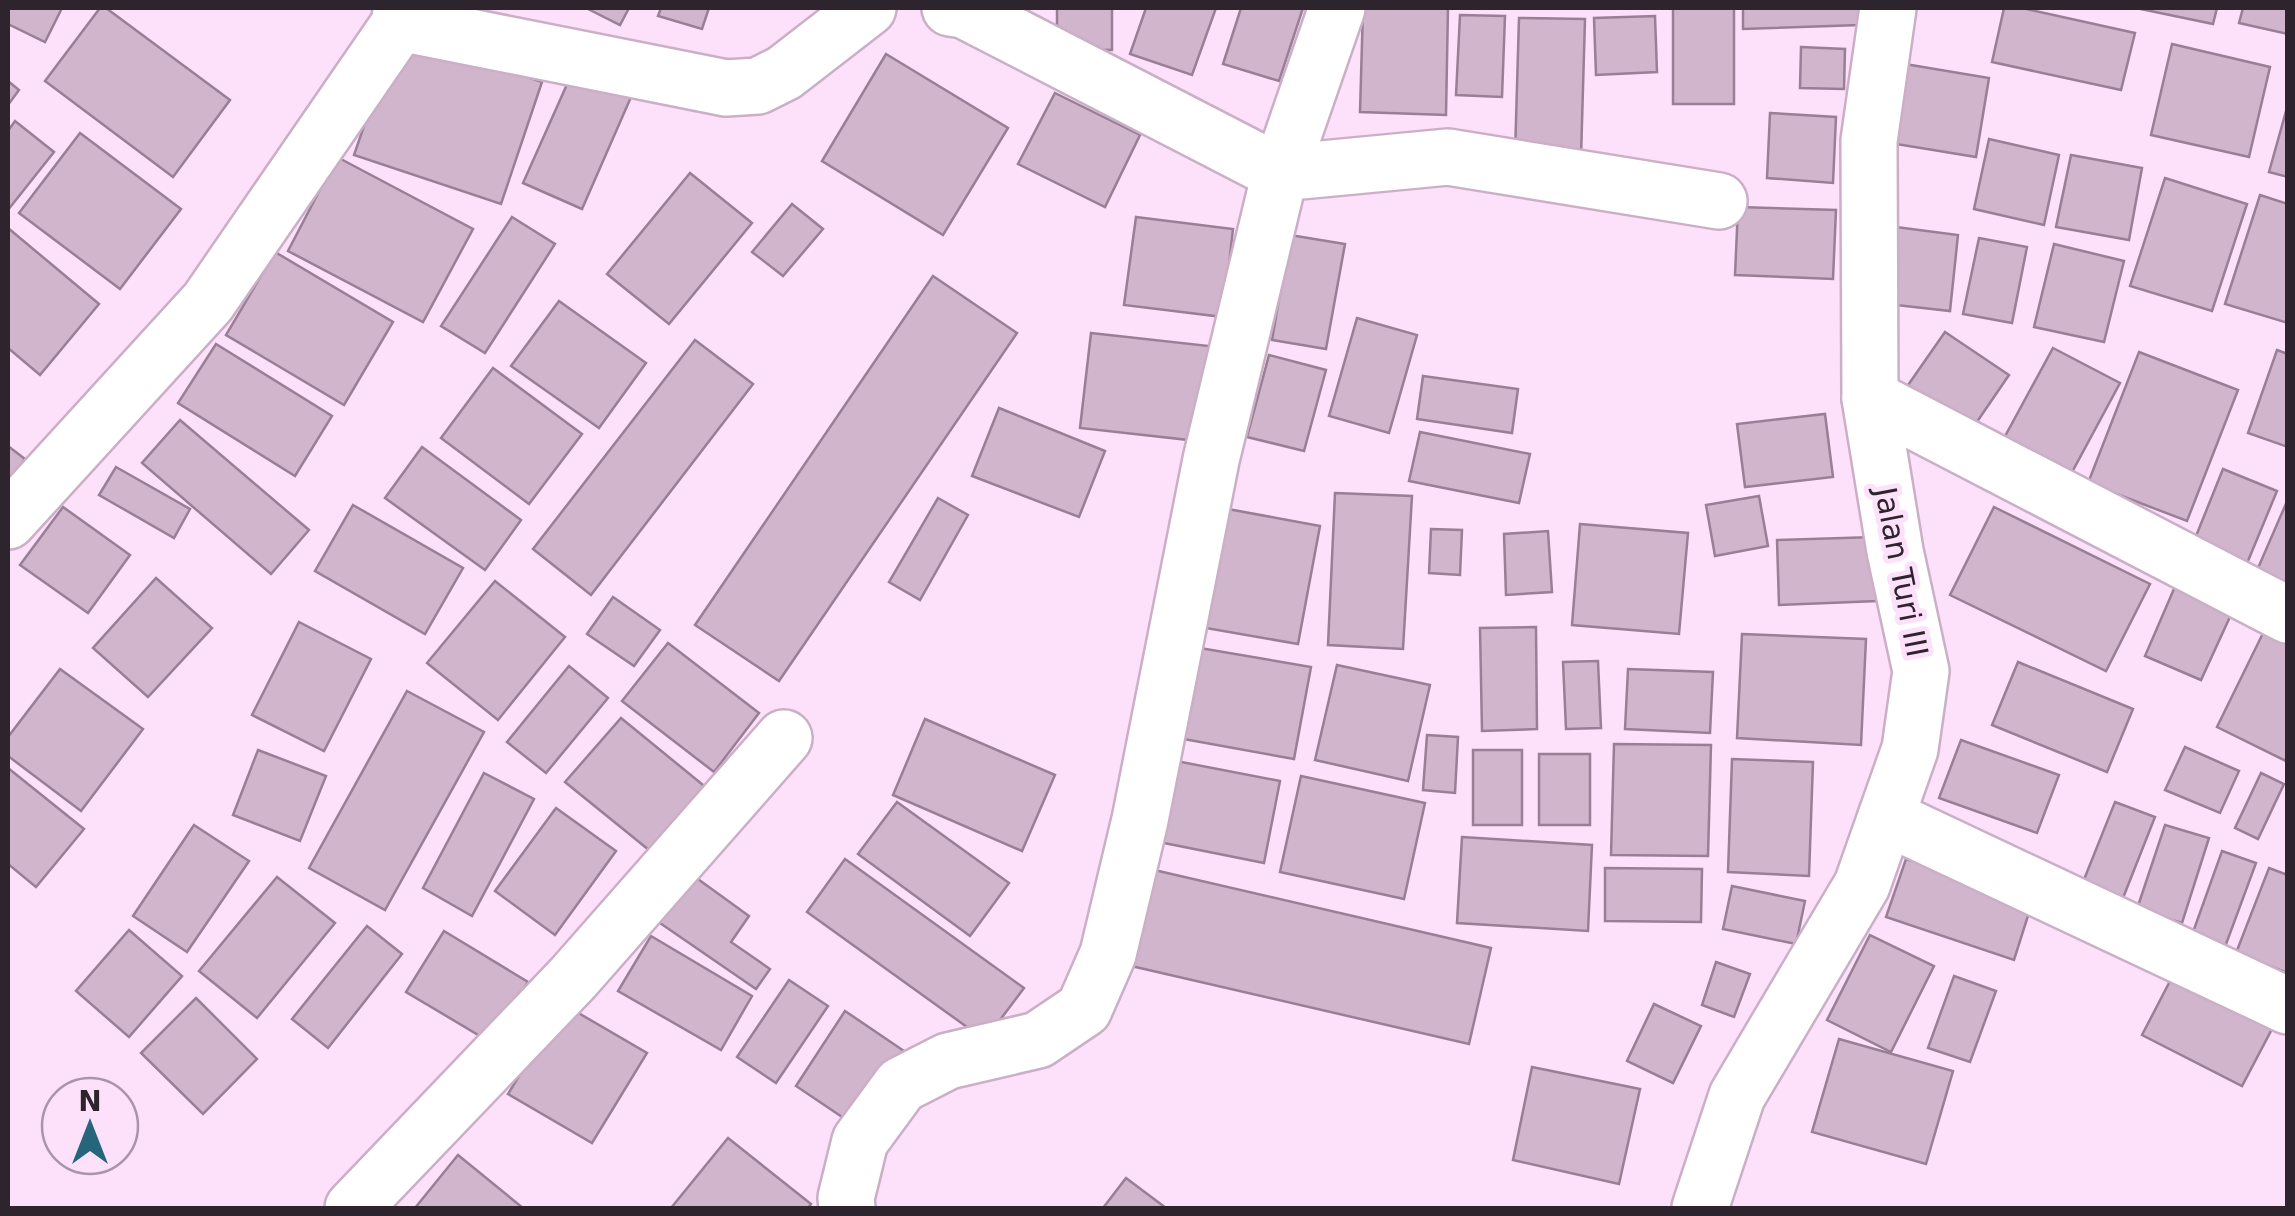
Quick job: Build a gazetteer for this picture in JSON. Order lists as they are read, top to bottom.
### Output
{
  "streets": {
    "street": ["Jalan Turi III"]
  },
  "north": "top"
}
